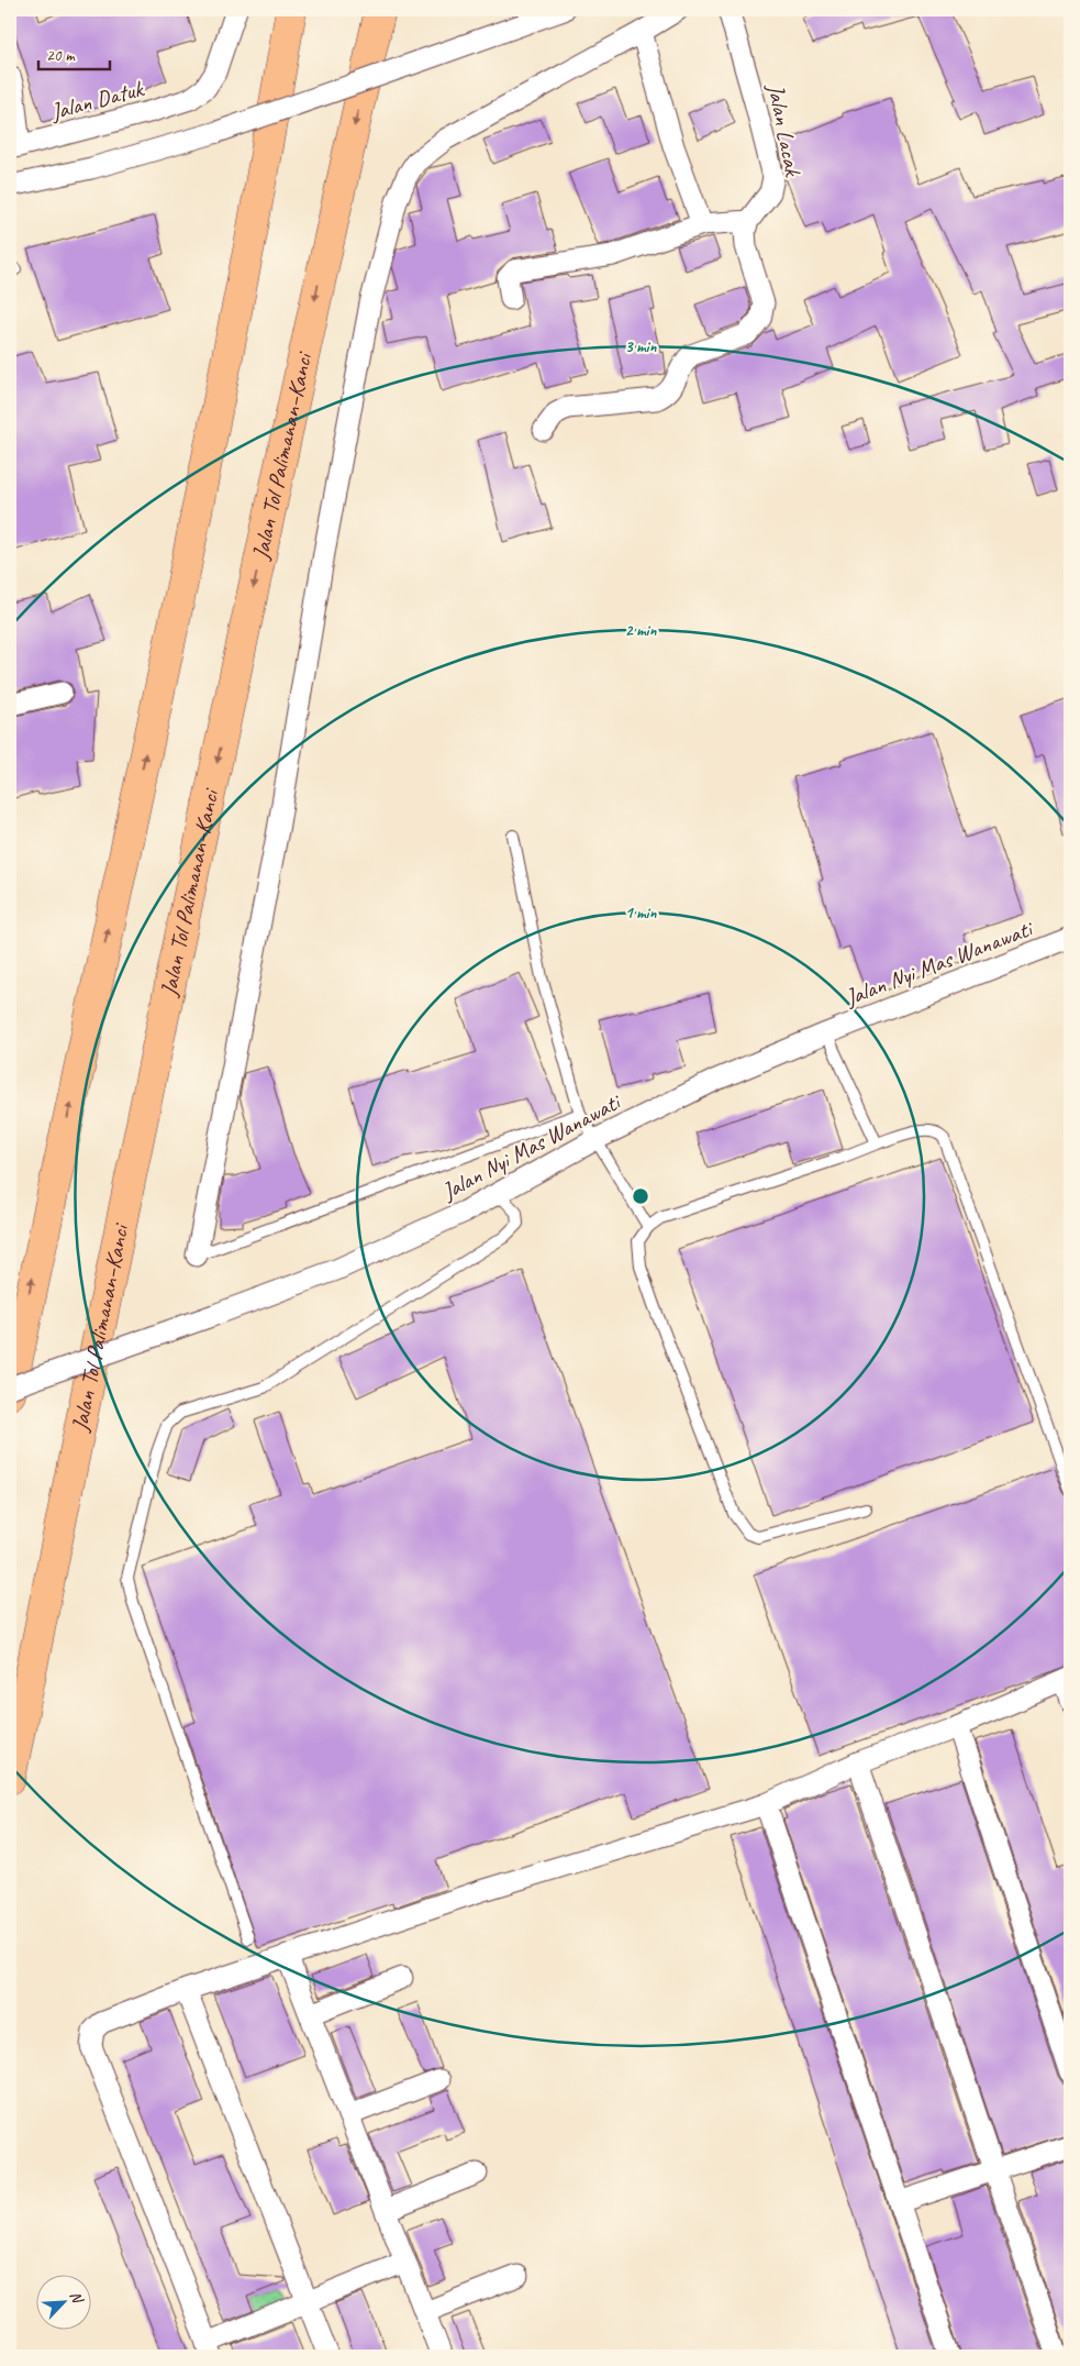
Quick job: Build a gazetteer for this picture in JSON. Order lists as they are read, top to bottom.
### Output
{
  "streets": {
    "highway": ["Jalan Tol Palimanan–Kanci"],
    "street": ["Jalan Datuk", "Jalan Lacak", "Jalan Nyi Mas Wanawati"]
  },
  "scale_bar": "20 m",
  "north": "top right",
  "rings": ["3 min", "2 min", "1 min"]
}
